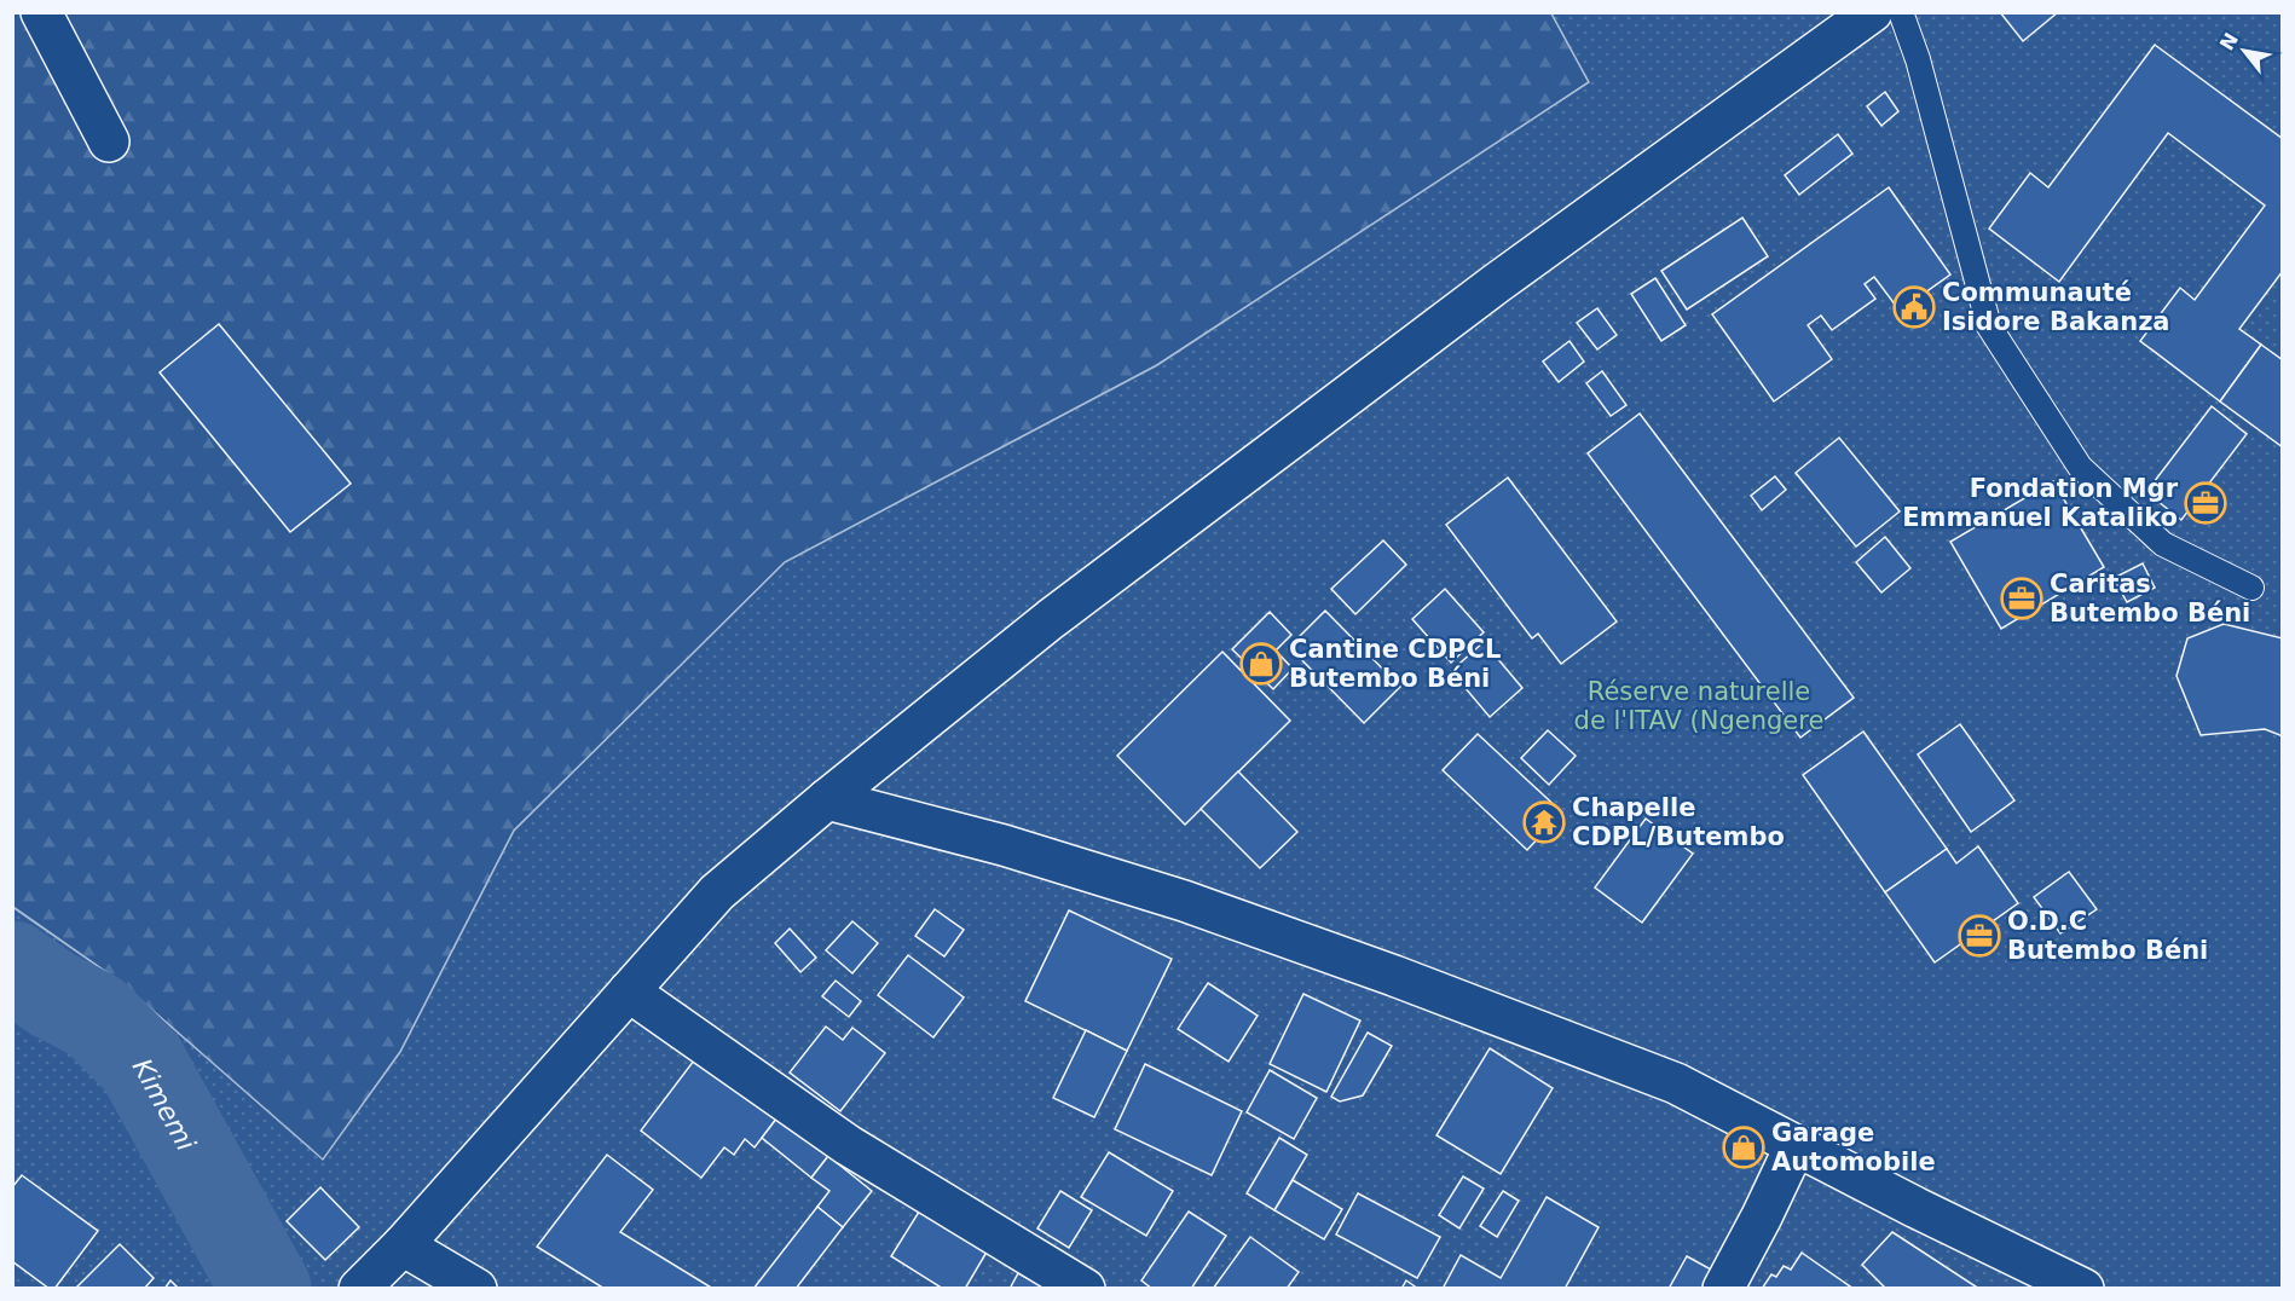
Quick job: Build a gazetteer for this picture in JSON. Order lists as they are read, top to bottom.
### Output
{
  "water": ["Kimemi"],
  "parks": ["Réserve naturelle de l'ITAV (Ngengere"],
  "places": {
    "public building": ["Communauté Isidore Bakanza"],
    "office": ["Fondation Mgr Emmanuel Kataliko", "Caritas Butembo Béni", "O.D.C Butembo Béni"],
    "shop": ["Cantine CDPCL Butembo Béni", "Garage Automobile"],
    "temple": ["Chapelle CDPL/Butembo"]
  },
  "north": "top left"
}
